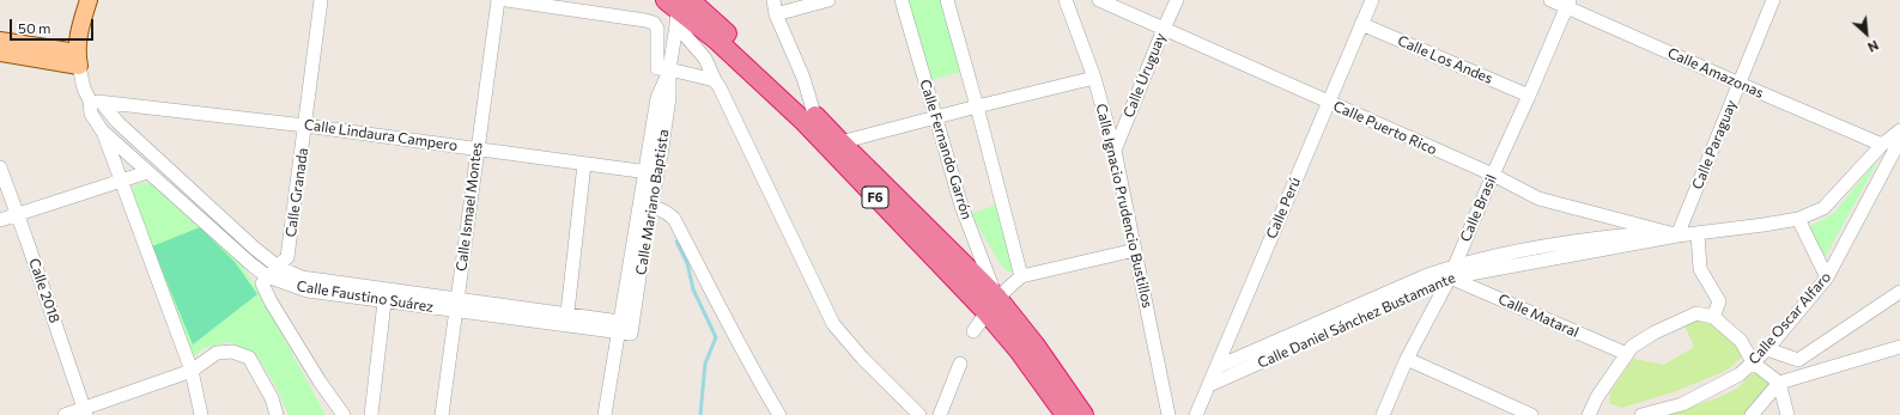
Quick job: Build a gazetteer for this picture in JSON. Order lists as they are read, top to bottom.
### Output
{
  "streets": {
    "highway": ["F6"],
    "street": [
      "Calle Los Andes",
      "Calle Amazonas",
      "Calle Uruguay",
      "Calle Puerto Rico",
      "Calle Lindaura Campero",
      "Calle Paraguay",
      "Calle Fernando Garrón",
      "Calle Granada",
      "Calle Mariano Baptista",
      "Calle Ignacio Prudencio Bustillos",
      "Calle Ismael Montes",
      "Calle Perú",
      "Calle Brasil",
      "Calle 2018",
      "Calle Faustino Suárez",
      "Calle Mataral",
      "Calle Oscar Alfaro",
      "Calle Daniel Sánchez Bustamante"
    ]
  },
  "crossings": [
    ["Calle Los Andes", "Calle Perú"],
    ["Calle Los Andes", "Calle Brasil"],
    ["Calle Amazonas", "Calle Paraguay"],
    ["Calle Amazonas", "Calle Brasil"],
    ["Calle Amazonas", "Calle Daniel Sánchez Bustamante"],
    ["Calle Uruguay", "Calle Puerto Rico"],
    ["Calle Uruguay", "Calle Ignacio Prudencio Bustillos"],
    ["Calle Puerto Rico", "Calle Paraguay"],
    ["Calle Puerto Rico", "Calle Perú"],
    ["Calle Puerto Rico", "Calle Brasil"],
    ["Calle Puerto Rico", "Calle Daniel Sánchez Bustamante"],
    ["Calle Lindaura Campero", "Calle Granada"],
    ["Calle Lindaura Campero", "Calle Mariano Baptista"],
    ["Calle Lindaura Campero", "Calle Ismael Montes"],
    ["Calle Lindaura Campero", "Calle Faustino Suárez"],
    ["Calle Paraguay", "Calle Daniel Sánchez Bustamante"],
    ["Calle Fernando Garrón", "F6"],
    ["Calle Granada", "Calle Faustino Suárez"],
    ["F6", "Calle Mariano Baptista"],
    ["Calle Mariano Baptista", "Calle Faustino Suárez"],
    ["Calle Ismael Montes", "Calle Faustino Suárez"],
    ["Calle Perú", "Calle Daniel Sánchez Bustamante"],
    ["Calle Brasil", "Calle Mataral"],
    ["Calle Brasil", "Calle Daniel Sánchez Bustamante"],
    ["Calle Mataral", "Calle Daniel Sánchez Bustamante"]
  ],
  "scale_bar": "50 m",
  "north": "bottom right"
}
